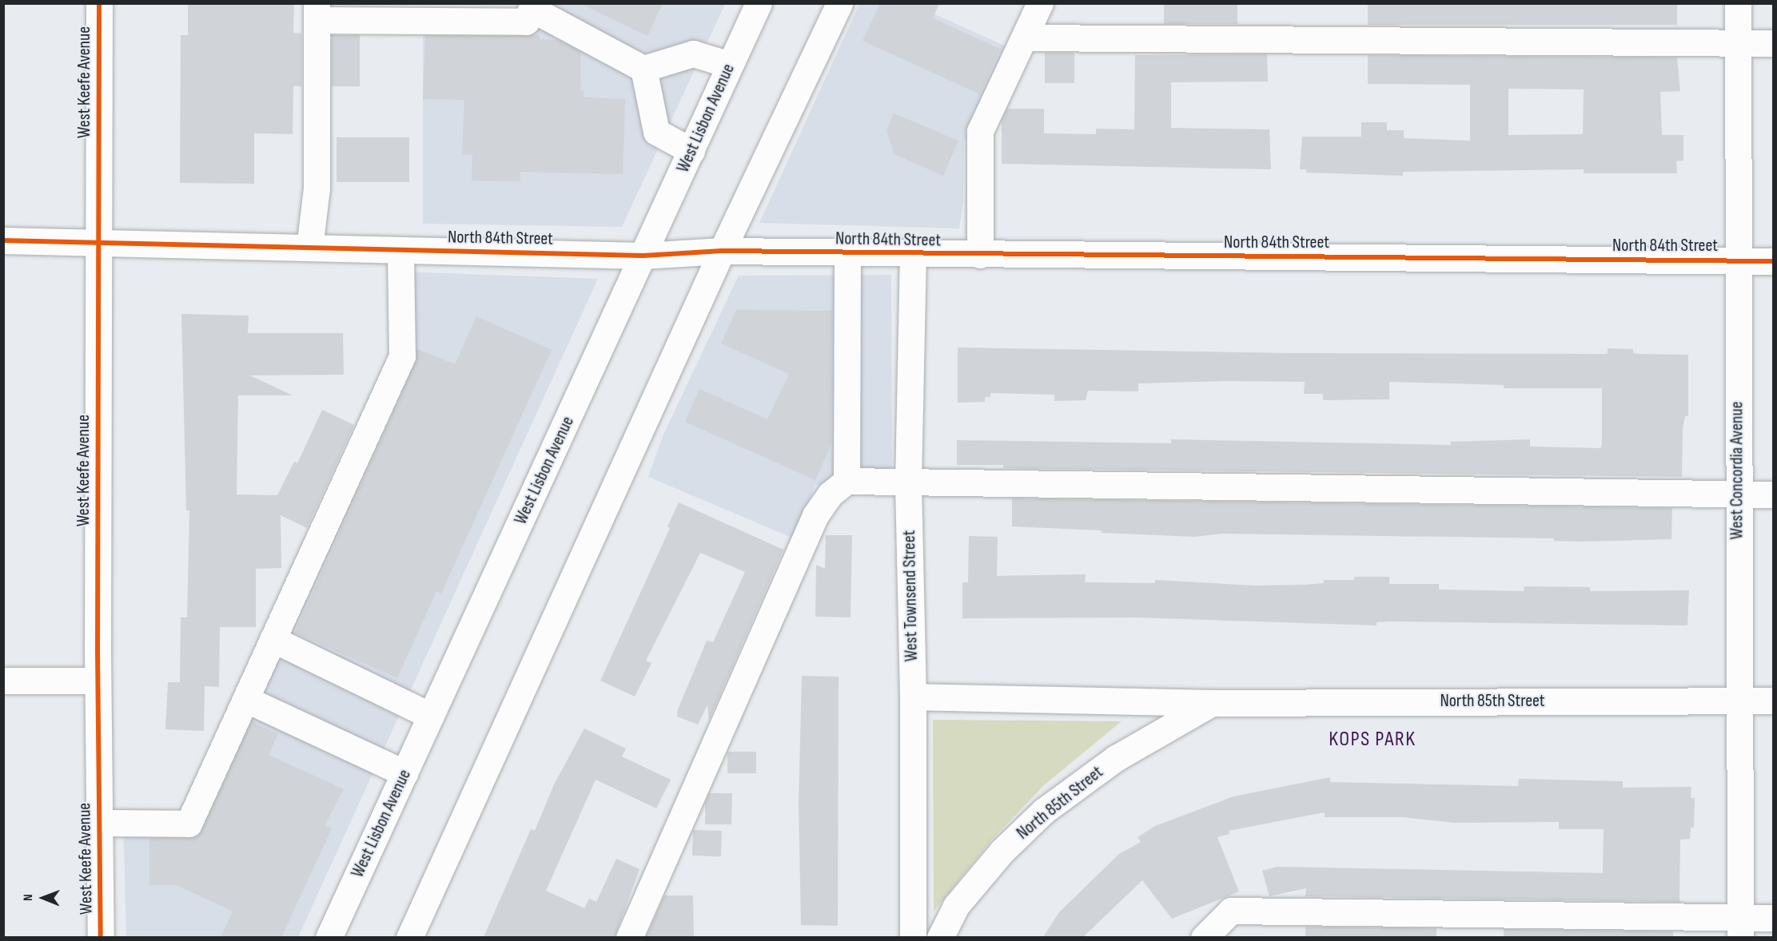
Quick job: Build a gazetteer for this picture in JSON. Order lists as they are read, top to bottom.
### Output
{
  "streets": {
    "street": [
      "West Keefe Avenue",
      "West Lisbon Avenue",
      "North 84th Street",
      "West Concordia Avenue",
      "West Townsend Street",
      "North 85th Street"
    ]
  },
  "crossings": [
    ["West Keefe Avenue", "North 84th Street"],
    ["West Lisbon Avenue", "North 84th Street"],
    ["North 84th Street", "West Concordia Avenue"],
    ["North 84th Street", "West Townsend Street"],
    ["West Concordia Avenue", "North 85th Street"],
    ["West Townsend Street", "North 85th Street"]
  ],
  "districts": ["KOPS PARK"],
  "north": "left"
}
